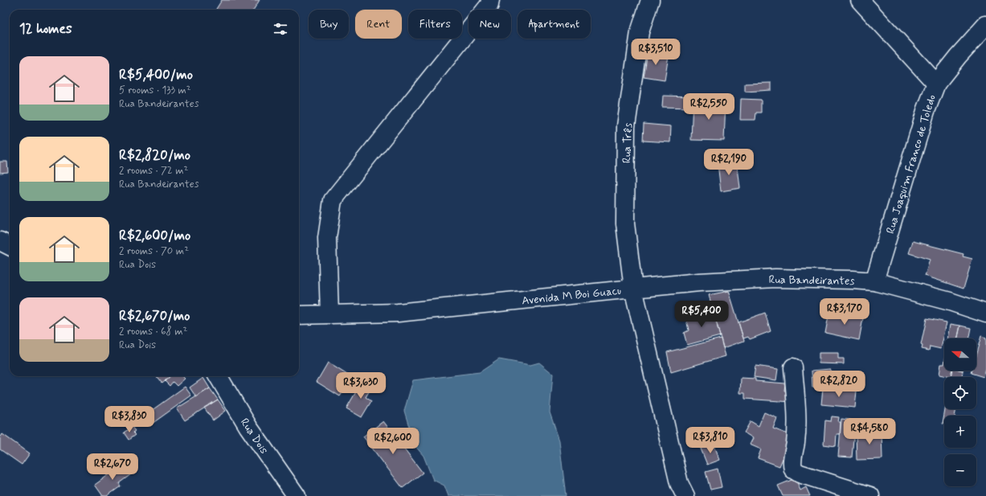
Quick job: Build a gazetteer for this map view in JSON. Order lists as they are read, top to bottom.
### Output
{
  "streets": {
    "street": [
      "Rua Três",
      "Rua Joaquim Franco de Toledo",
      "Rua Bandeirantes",
      "Avenida M Boi Guacu",
      "Rua Dois"
    ]
  },
  "crossings": [
    ["Rua Três", "Rua Bandeirantes"],
    ["Rua Três", "Avenida M Boi Guacu"],
    ["Rua Joaquim Franco de Toledo", "Rua Bandeirantes"],
    ["Rua Bandeirantes", "Avenida M Boi Guacu"]
  ],
  "north": "left",
  "page": {
    "chip": [
      "Buy",
      "Rent",
      "Filters",
      "New",
      "Apartment"
    ],
    "heading": "12 homes",
    "price": [
      "R$3,510",
      "R$2,550",
      "R$2,190",
      "R$3,170",
      "R$5,400",
      "R$2,820",
      "R$3,630",
      "R$3,830",
      "R$4,580",
      "R$3,810",
      "R$2,600",
      "R$2,670"
    ],
    "list": [
      {
        "name": "R$5,400/mo",
        "note": "5 rooms · 133 m² · Rua Bandeirantes"
      },
      {
        "name": "R$2,820/mo",
        "note": "2 rooms · 72 m² · Rua Bandeirantes"
      },
      {
        "name": "R$2,600/mo",
        "note": "2 rooms · 70 m² · Rua Dois"
      },
      {
        "name": "R$2,670/mo",
        "note": "2 rooms · 68 m² · Rua Dois"
      }
    ],
    "map_buttons": ["+", "−"]
  }
}
